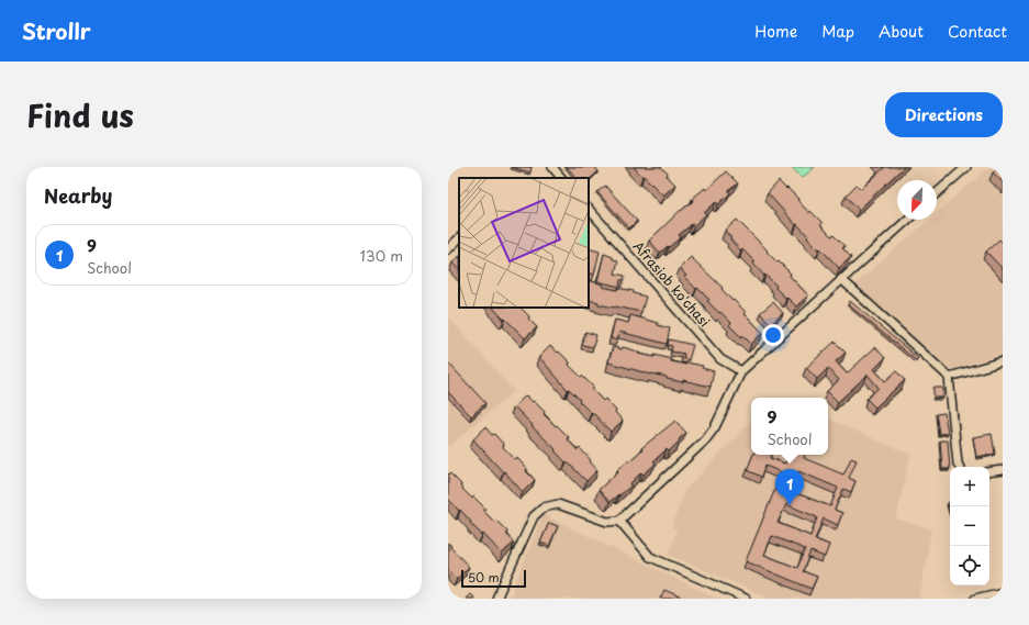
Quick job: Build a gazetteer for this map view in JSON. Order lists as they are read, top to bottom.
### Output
{
  "streets": {
    "street": ["Afrasiob ko'chasi"]
  },
  "scale_bar": "50 m",
  "north": "bottom left",
  "page": {
    "header": "Strollr",
    "nav": [
      "Home",
      "Map",
      "About",
      "Contact"
    ],
    "title": "Find us",
    "buttons": "Directions",
    "heading": "Nearby",
    "list": [
      {
        "mark": "1",
        "name": "9",
        "note": "School",
        "value": "130 m"
      }
    ],
    "popup": ["9", "School"],
    "map_buttons": ["+", "−"],
    "pins": "1",
    "scale": "50 m"
  }
}
